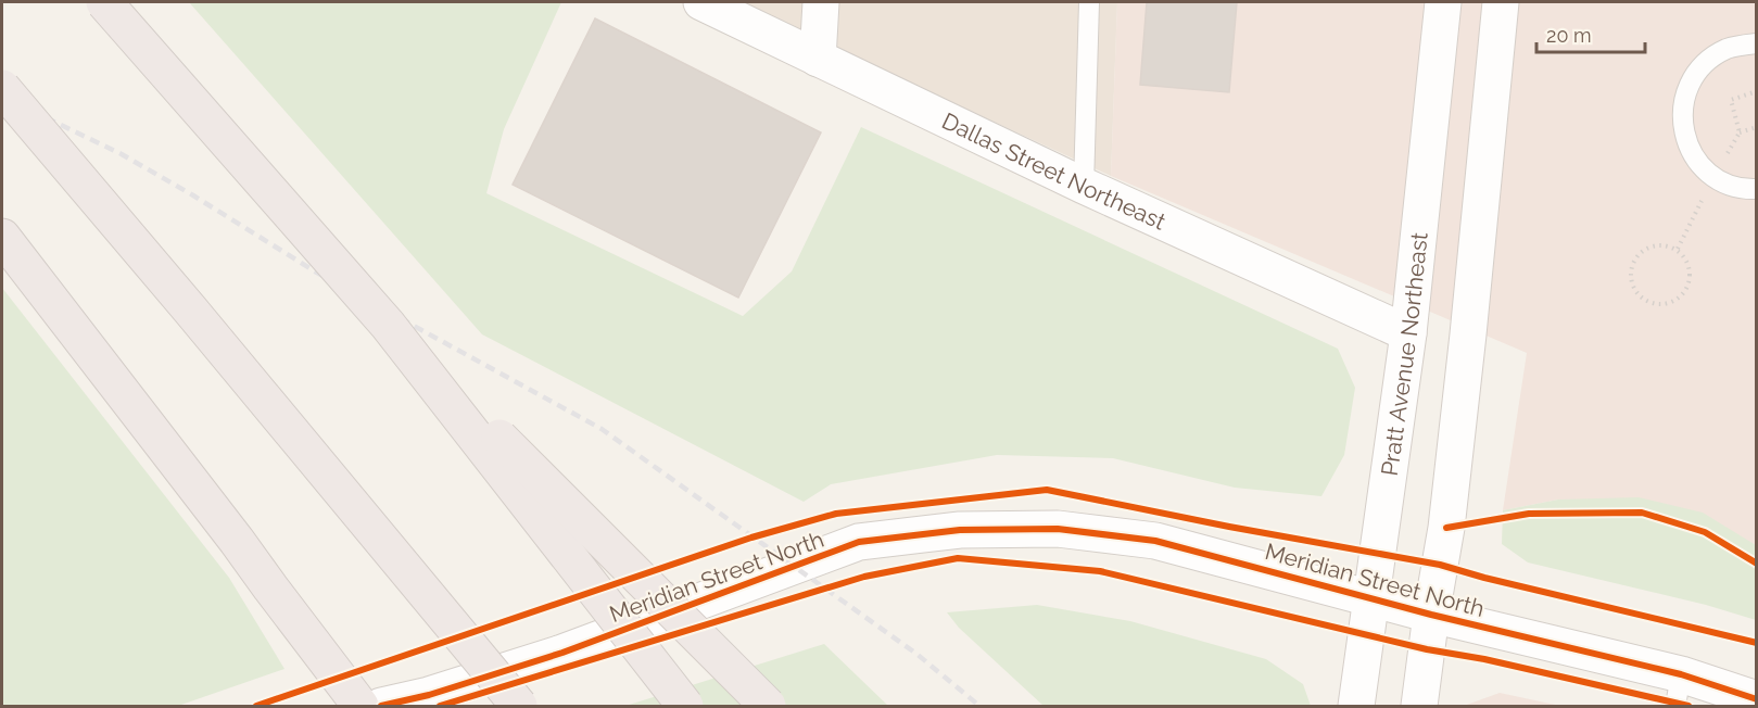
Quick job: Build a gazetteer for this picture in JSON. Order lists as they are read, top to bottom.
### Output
{
  "streets": {
    "street": ["Dallas Street Northeast", "Pratt Avenue Northeast", "Meridian Street North"]
  },
  "crossings": [
    ["Dallas Street Northeast", "Pratt Avenue Northeast"],
    ["Pratt Avenue Northeast", "Meridian Street North"]
  ],
  "scale_bar": "20 m"
}
